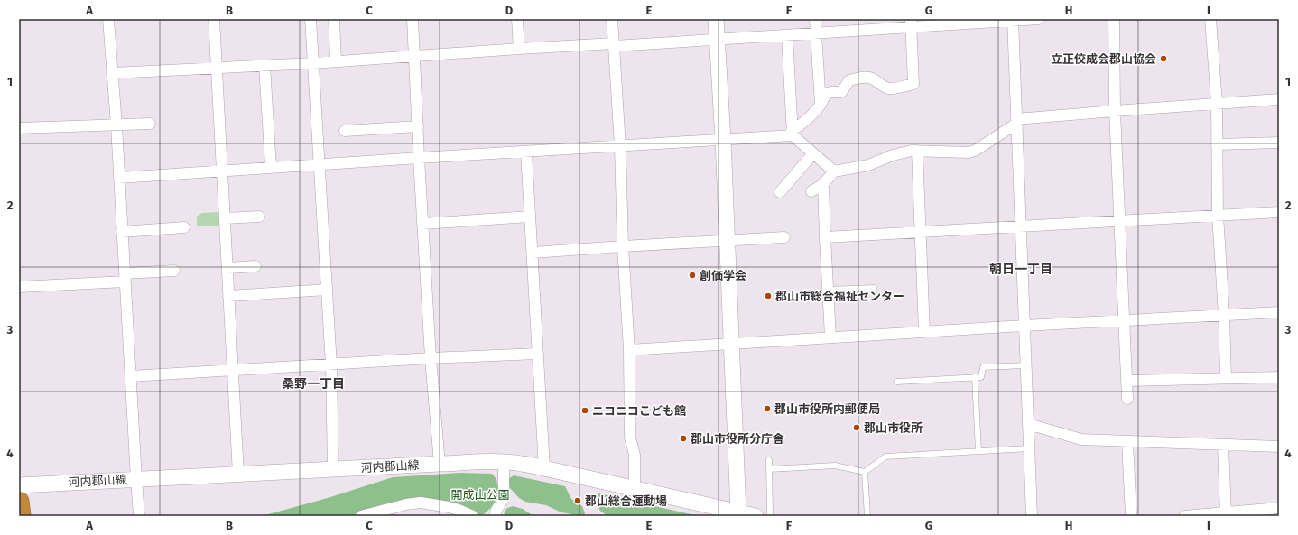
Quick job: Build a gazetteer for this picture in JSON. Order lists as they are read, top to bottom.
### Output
{
  "streets": {
    "main road": ["河内郡山線"]
  },
  "districts": ["朝日一丁目", "桑野一丁目"],
  "parks": ["開成山公園"],
  "places": [
    "立正佼成会郡山協会",
    "創価学会",
    "郡山市総合福祉センター",
    "郡山市役所内郵便局",
    "ニコニコこども館",
    "郡山市役所",
    "郡山市役所分庁舎",
    "郡山総合運動場"
  ],
  "grid": {
    "columns": [
      "A",
      "B",
      "C",
      "D",
      "E",
      "F",
      "G",
      "H",
      "I"
    ],
    "rows": [
      "1",
      "2",
      "3",
      "4"
    ]
  }
}
